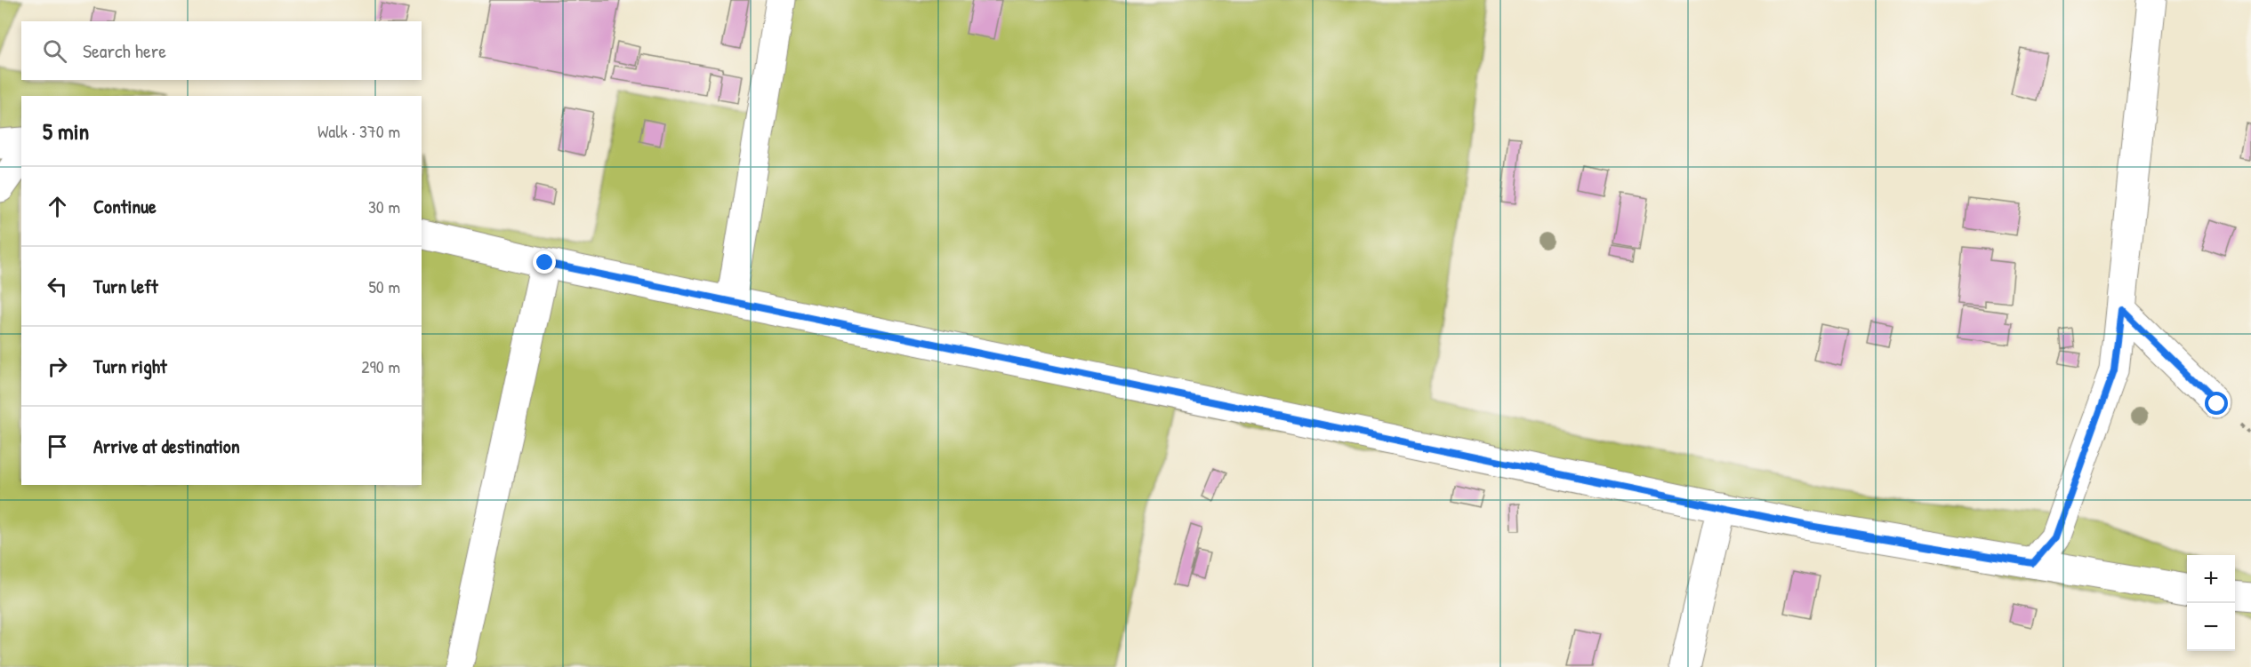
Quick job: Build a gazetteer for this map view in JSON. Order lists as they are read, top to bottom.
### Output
{
  "page": {
    "search": "Search here",
    "heading": ["5 min", "Walk · 370 m"],
    "list": [
      ["Continue", "30 m"],
      ["Turn left", "50 m"],
      ["Turn right", "290 m"],
      "Arrive at destination"
    ],
    "map_buttons": ["+", "−"]
  }
}
